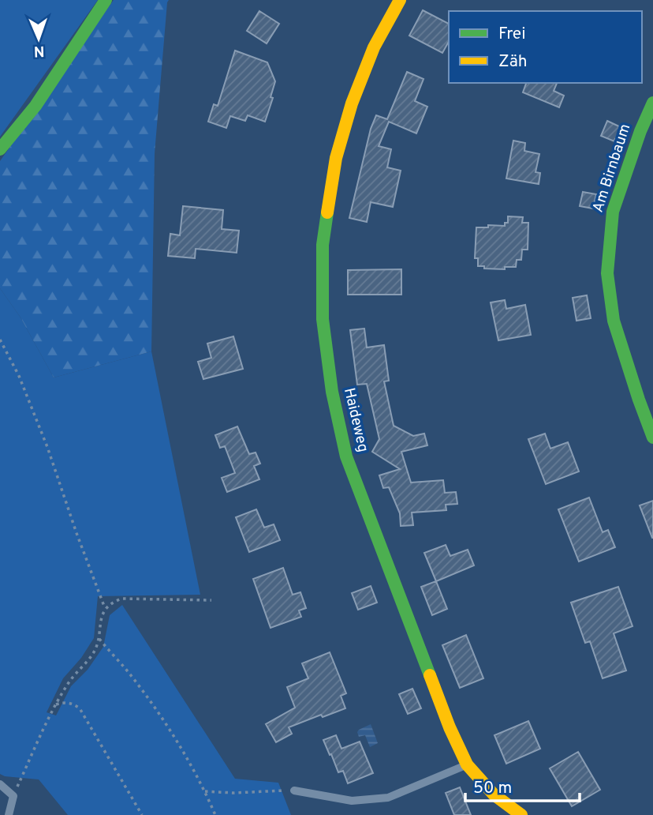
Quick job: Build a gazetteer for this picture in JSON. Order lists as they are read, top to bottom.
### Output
{
  "streets": {
    "street": ["Am Birnbaum", "Haideweg"]
  },
  "legend": ["Frei", "Zäh"],
  "scale_bar": "50 m",
  "north": "bottom"
}
